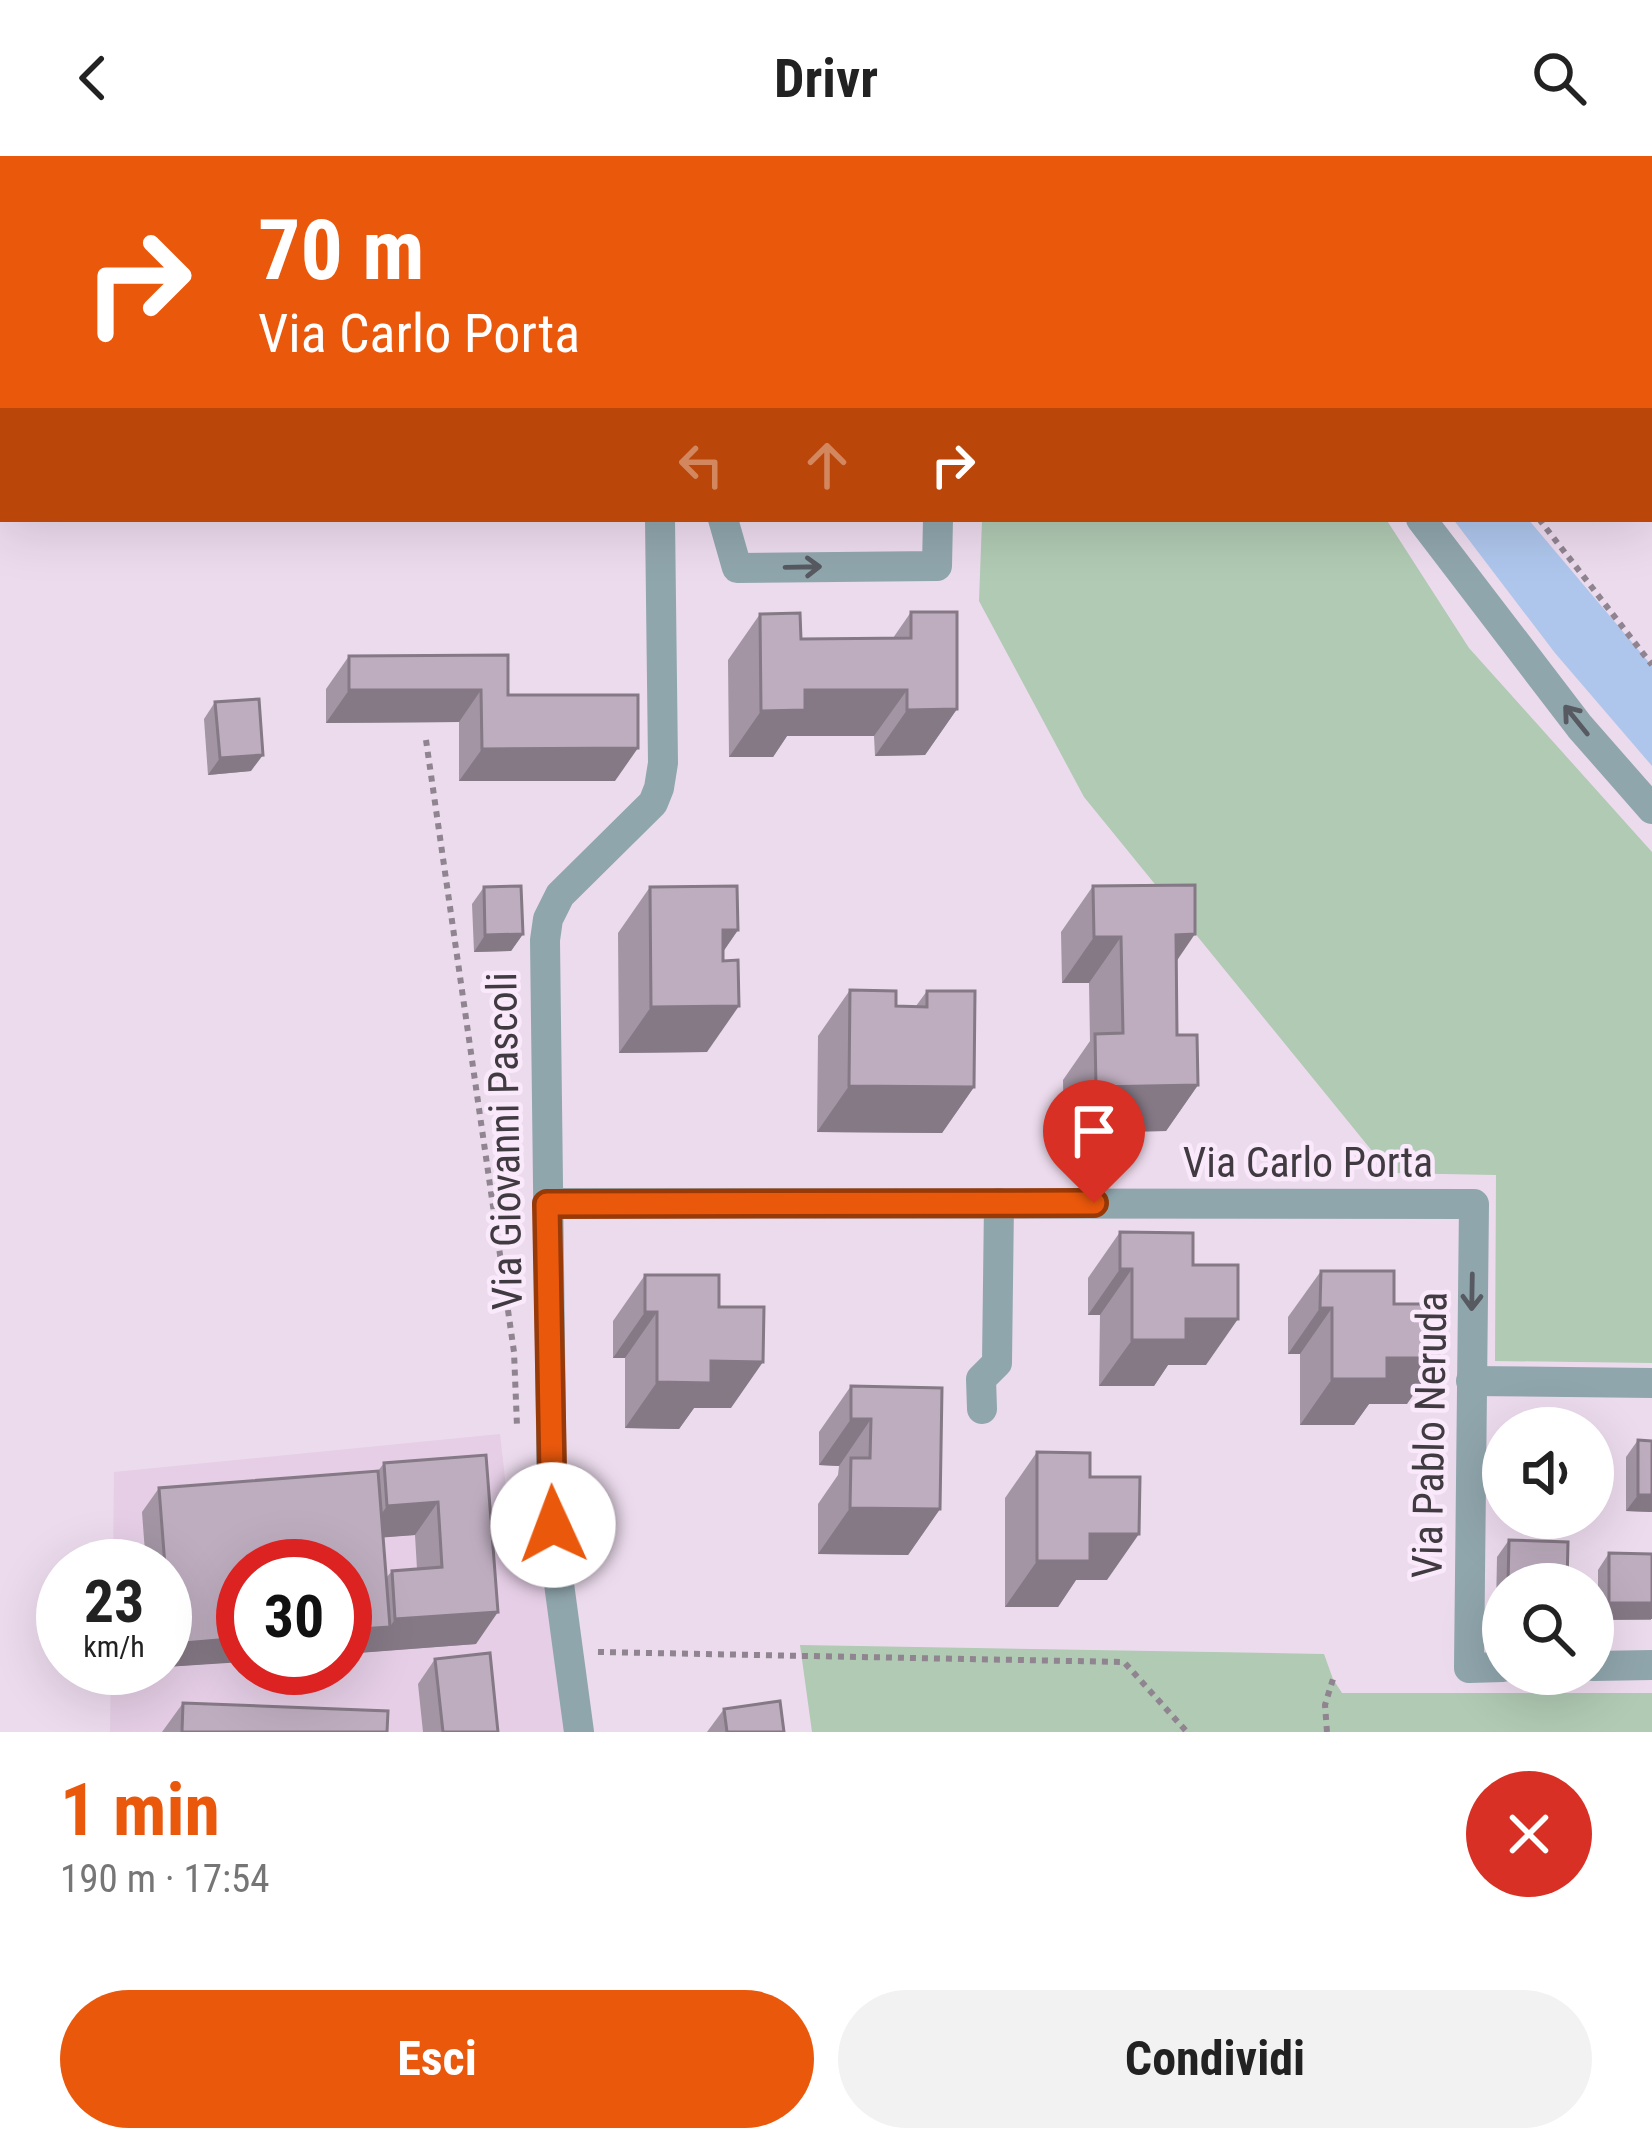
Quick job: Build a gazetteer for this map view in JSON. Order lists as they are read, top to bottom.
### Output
{
  "streets": {
    "street": ["Via Giovanni Pascoli", "Via Carlo Porta", "Via Pablo Neruda"]
  },
  "crossings": [
    ["Via Giovanni Pascoli", "Via Carlo Porta"],
    ["Via Carlo Porta", "Via Pablo Neruda"]
  ],
  "one_way": ["Via Pablo Neruda"],
  "page": {
    "header": "Drivr",
    "turn": ["70 m", "Via Carlo Porta"],
    "speed": "23 km/h",
    "limit": "30",
    "heading": ["1 min", "190 m · 17:54"],
    "buttons": ["Esci", "Condividi"]
  }
}
